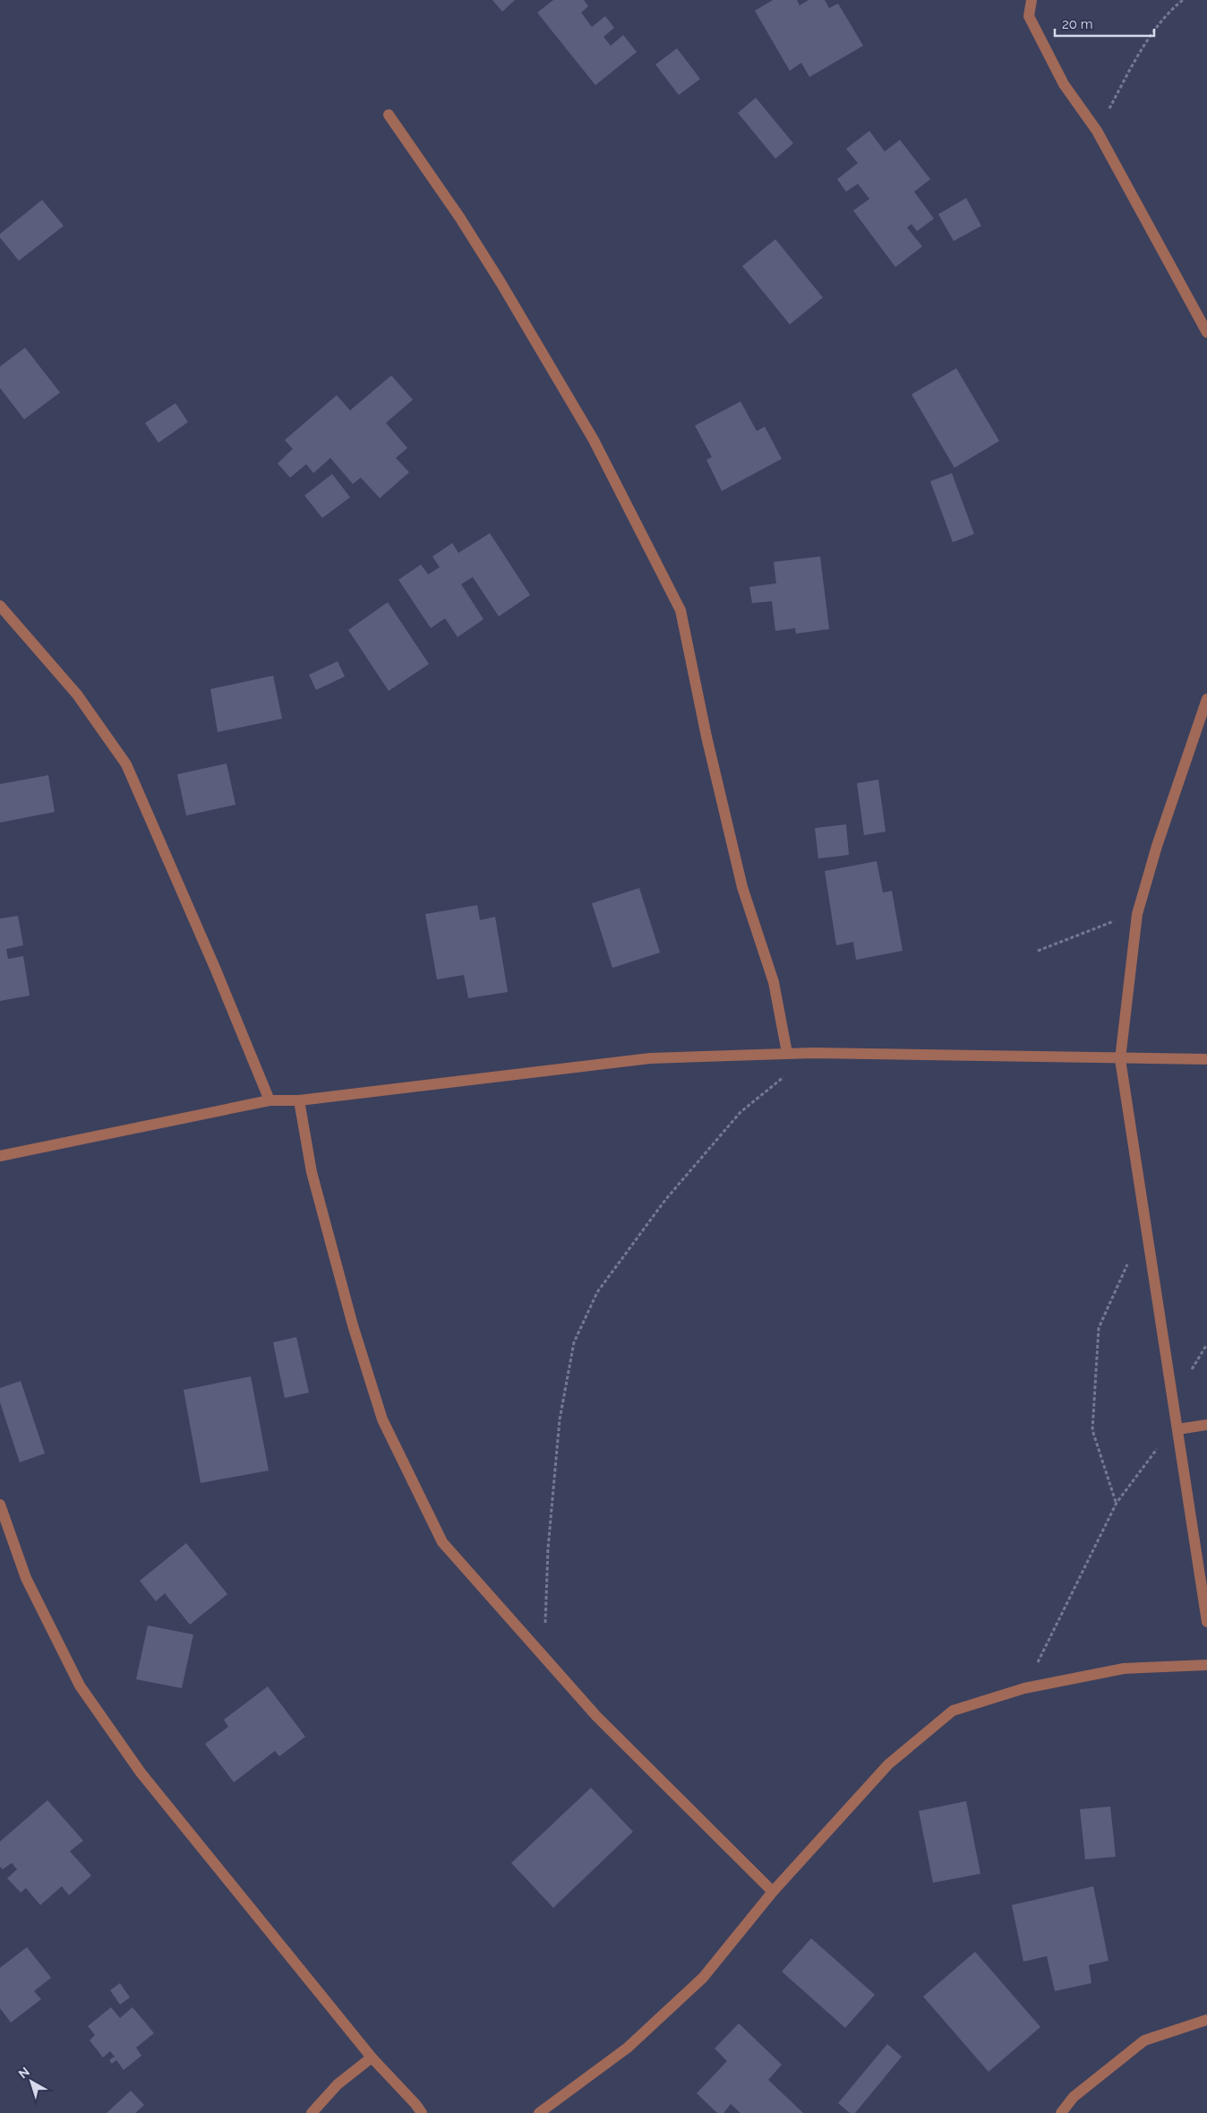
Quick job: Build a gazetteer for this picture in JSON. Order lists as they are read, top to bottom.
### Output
{
  "scale_bar": "20 m",
  "north": "top left"
}
